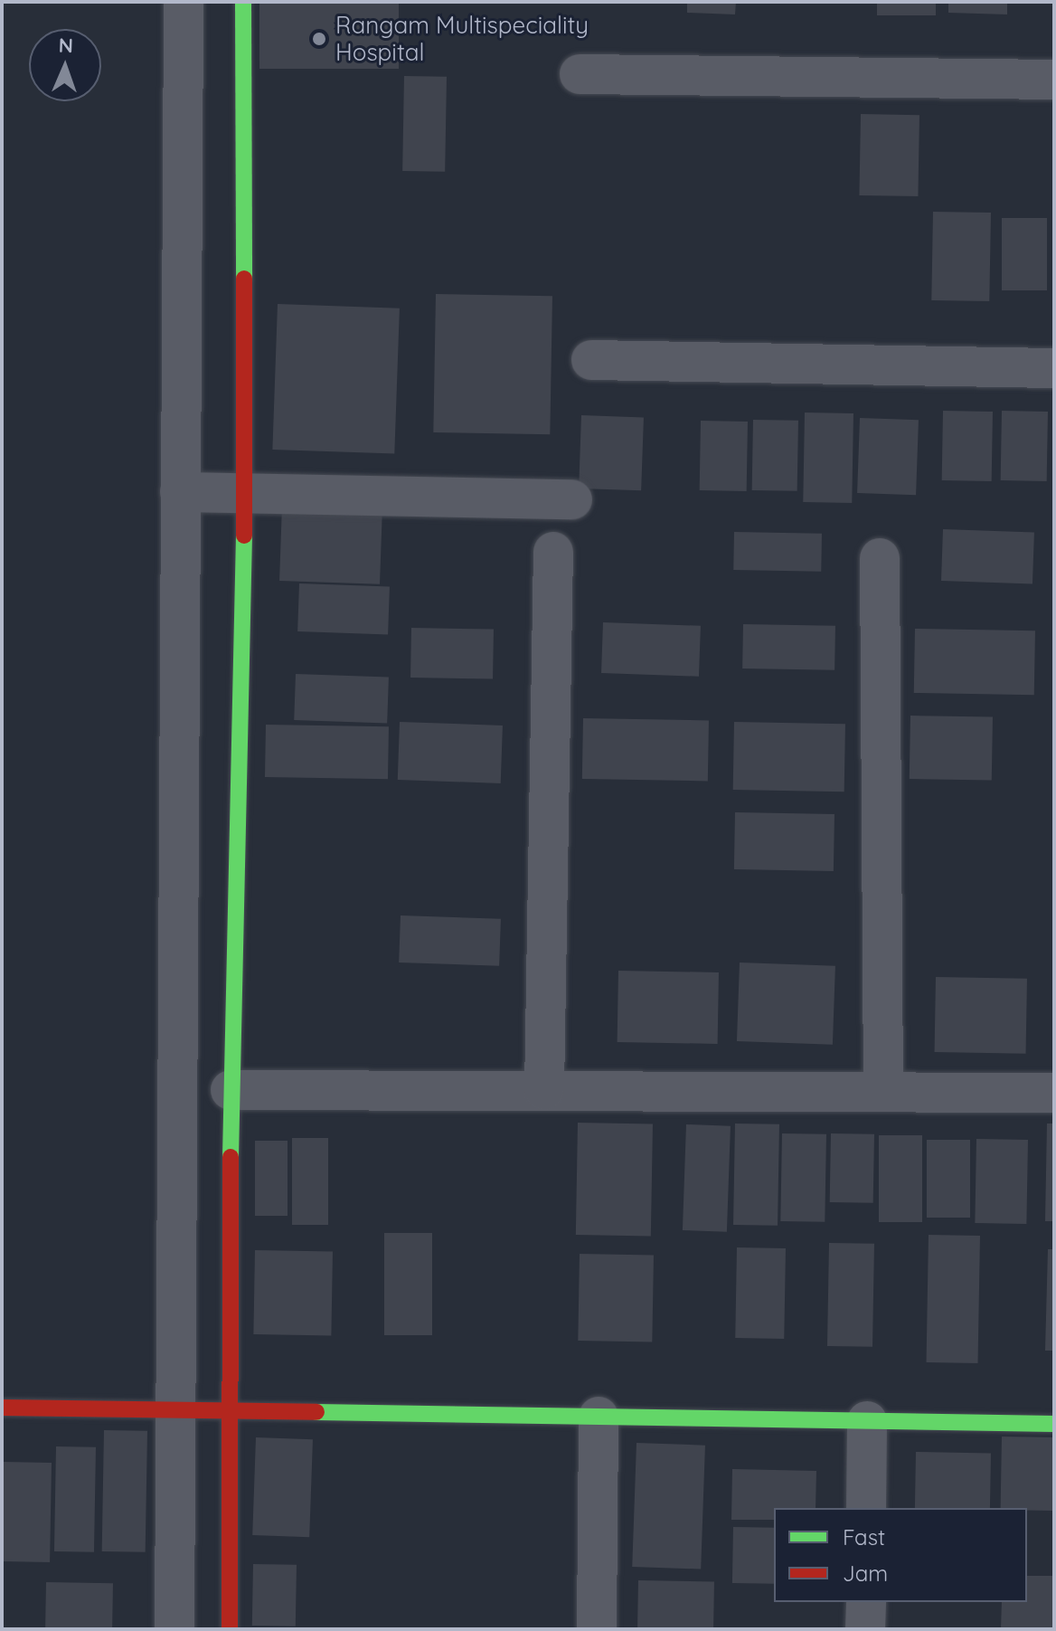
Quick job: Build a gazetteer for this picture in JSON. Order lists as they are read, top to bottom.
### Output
{
  "places": ["Rangam Multispeciality Hospital"],
  "legend": ["Fast", "Jam"],
  "north": "top"
}
